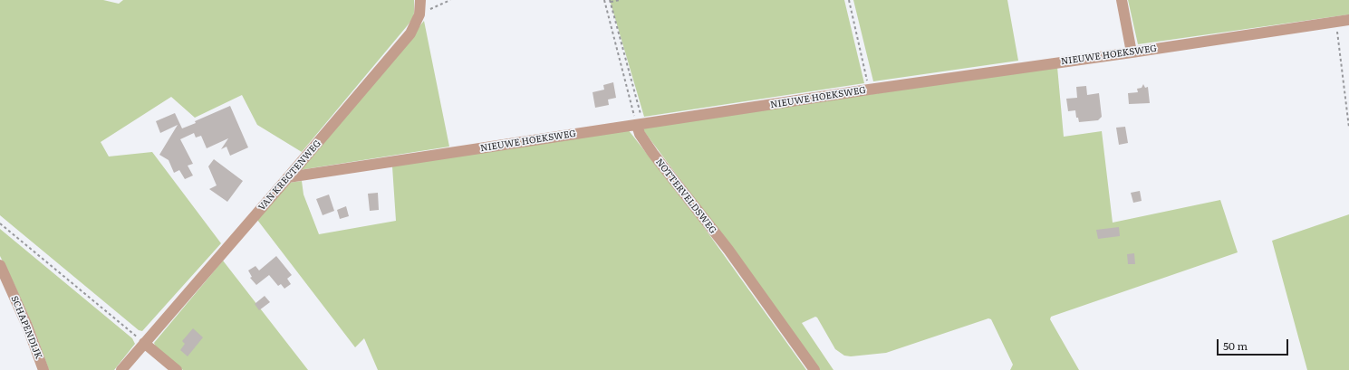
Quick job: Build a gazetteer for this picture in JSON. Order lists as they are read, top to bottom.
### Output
{
  "streets": {
    "street": [
      "NIEUWE HOEKSWEG",
      "VAN KREGTENWEG",
      "NOTTERVELDSWEG",
      "SCHAPENDIJK"
    ]
  },
  "crossings": [
    ["NIEUWE HOEKSWEG", "VAN KREGTENWEG"],
    ["NIEUWE HOEKSWEG", "NOTTERVELDSWEG"]
  ],
  "scale_bar": "50 m"
}
